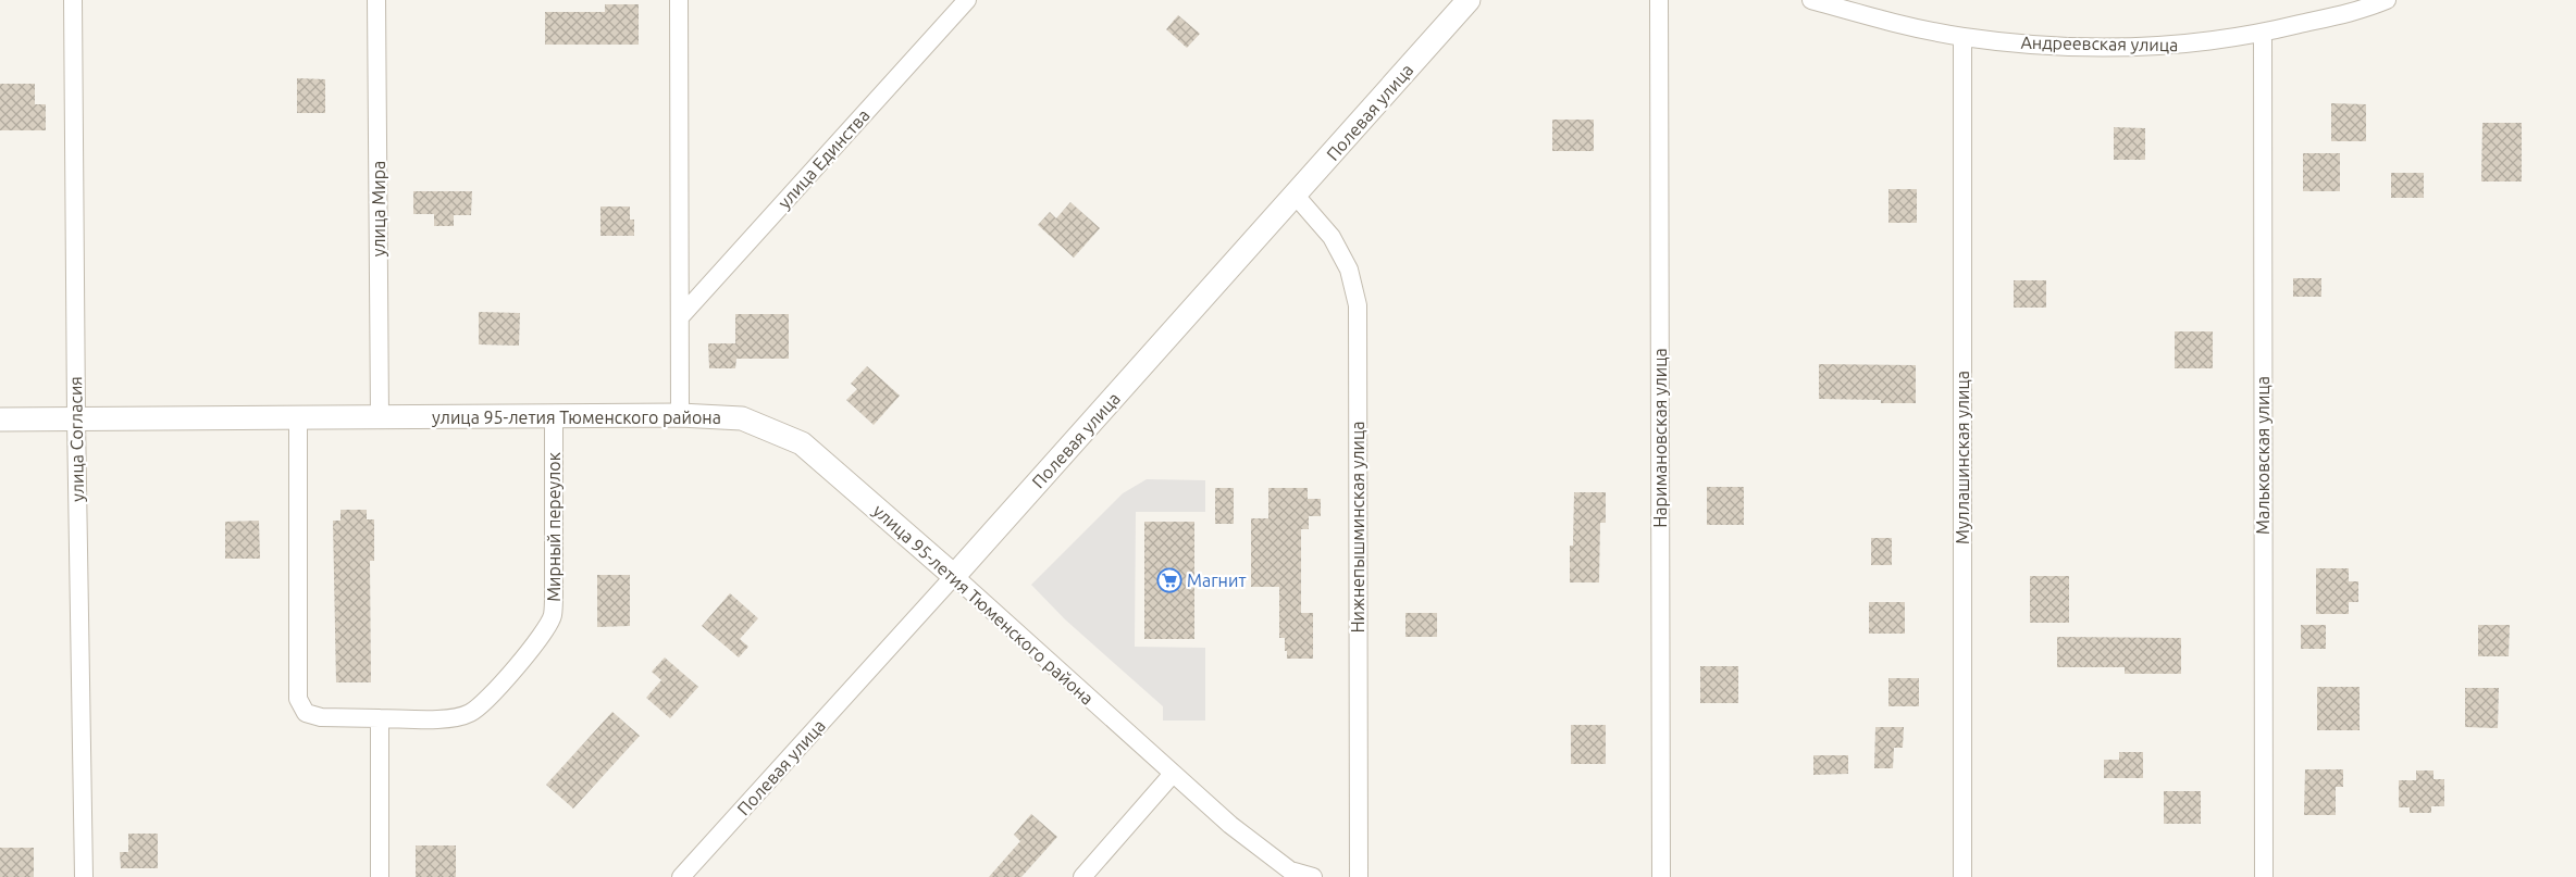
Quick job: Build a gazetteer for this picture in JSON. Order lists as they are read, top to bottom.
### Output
{
  "streets": {
    "street": [
      "Андреевская улица",
      "Полевая улица",
      "улица Единства",
      "улица Мира",
      "улица 95-летия Тюменского района",
      "Наримановская улица",
      "улица Согласия",
      "Мальковская улица",
      "Муллашинская улица",
      "Мирный переулок",
      "Нижнепышминская улица"
    ]
  },
  "crossings": [
    ["Андреевская улица", "Мальковская улица"],
    ["Андреевская улица", "Муллашинская улица"],
    ["Полевая улица", "улица 95-летия Тюменского района"],
    ["Полевая улица", "Нижнепышминская улица"],
    ["улица Мира", "улица 95-летия Тюменского района"],
    ["улица 95-летия Тюменского района", "улица Согласия"],
    ["улица 95-летия Тюменского района", "Мирный переулок"]
  ],
  "places": {
    "supermarket": ["Магнит"]
  }
}
